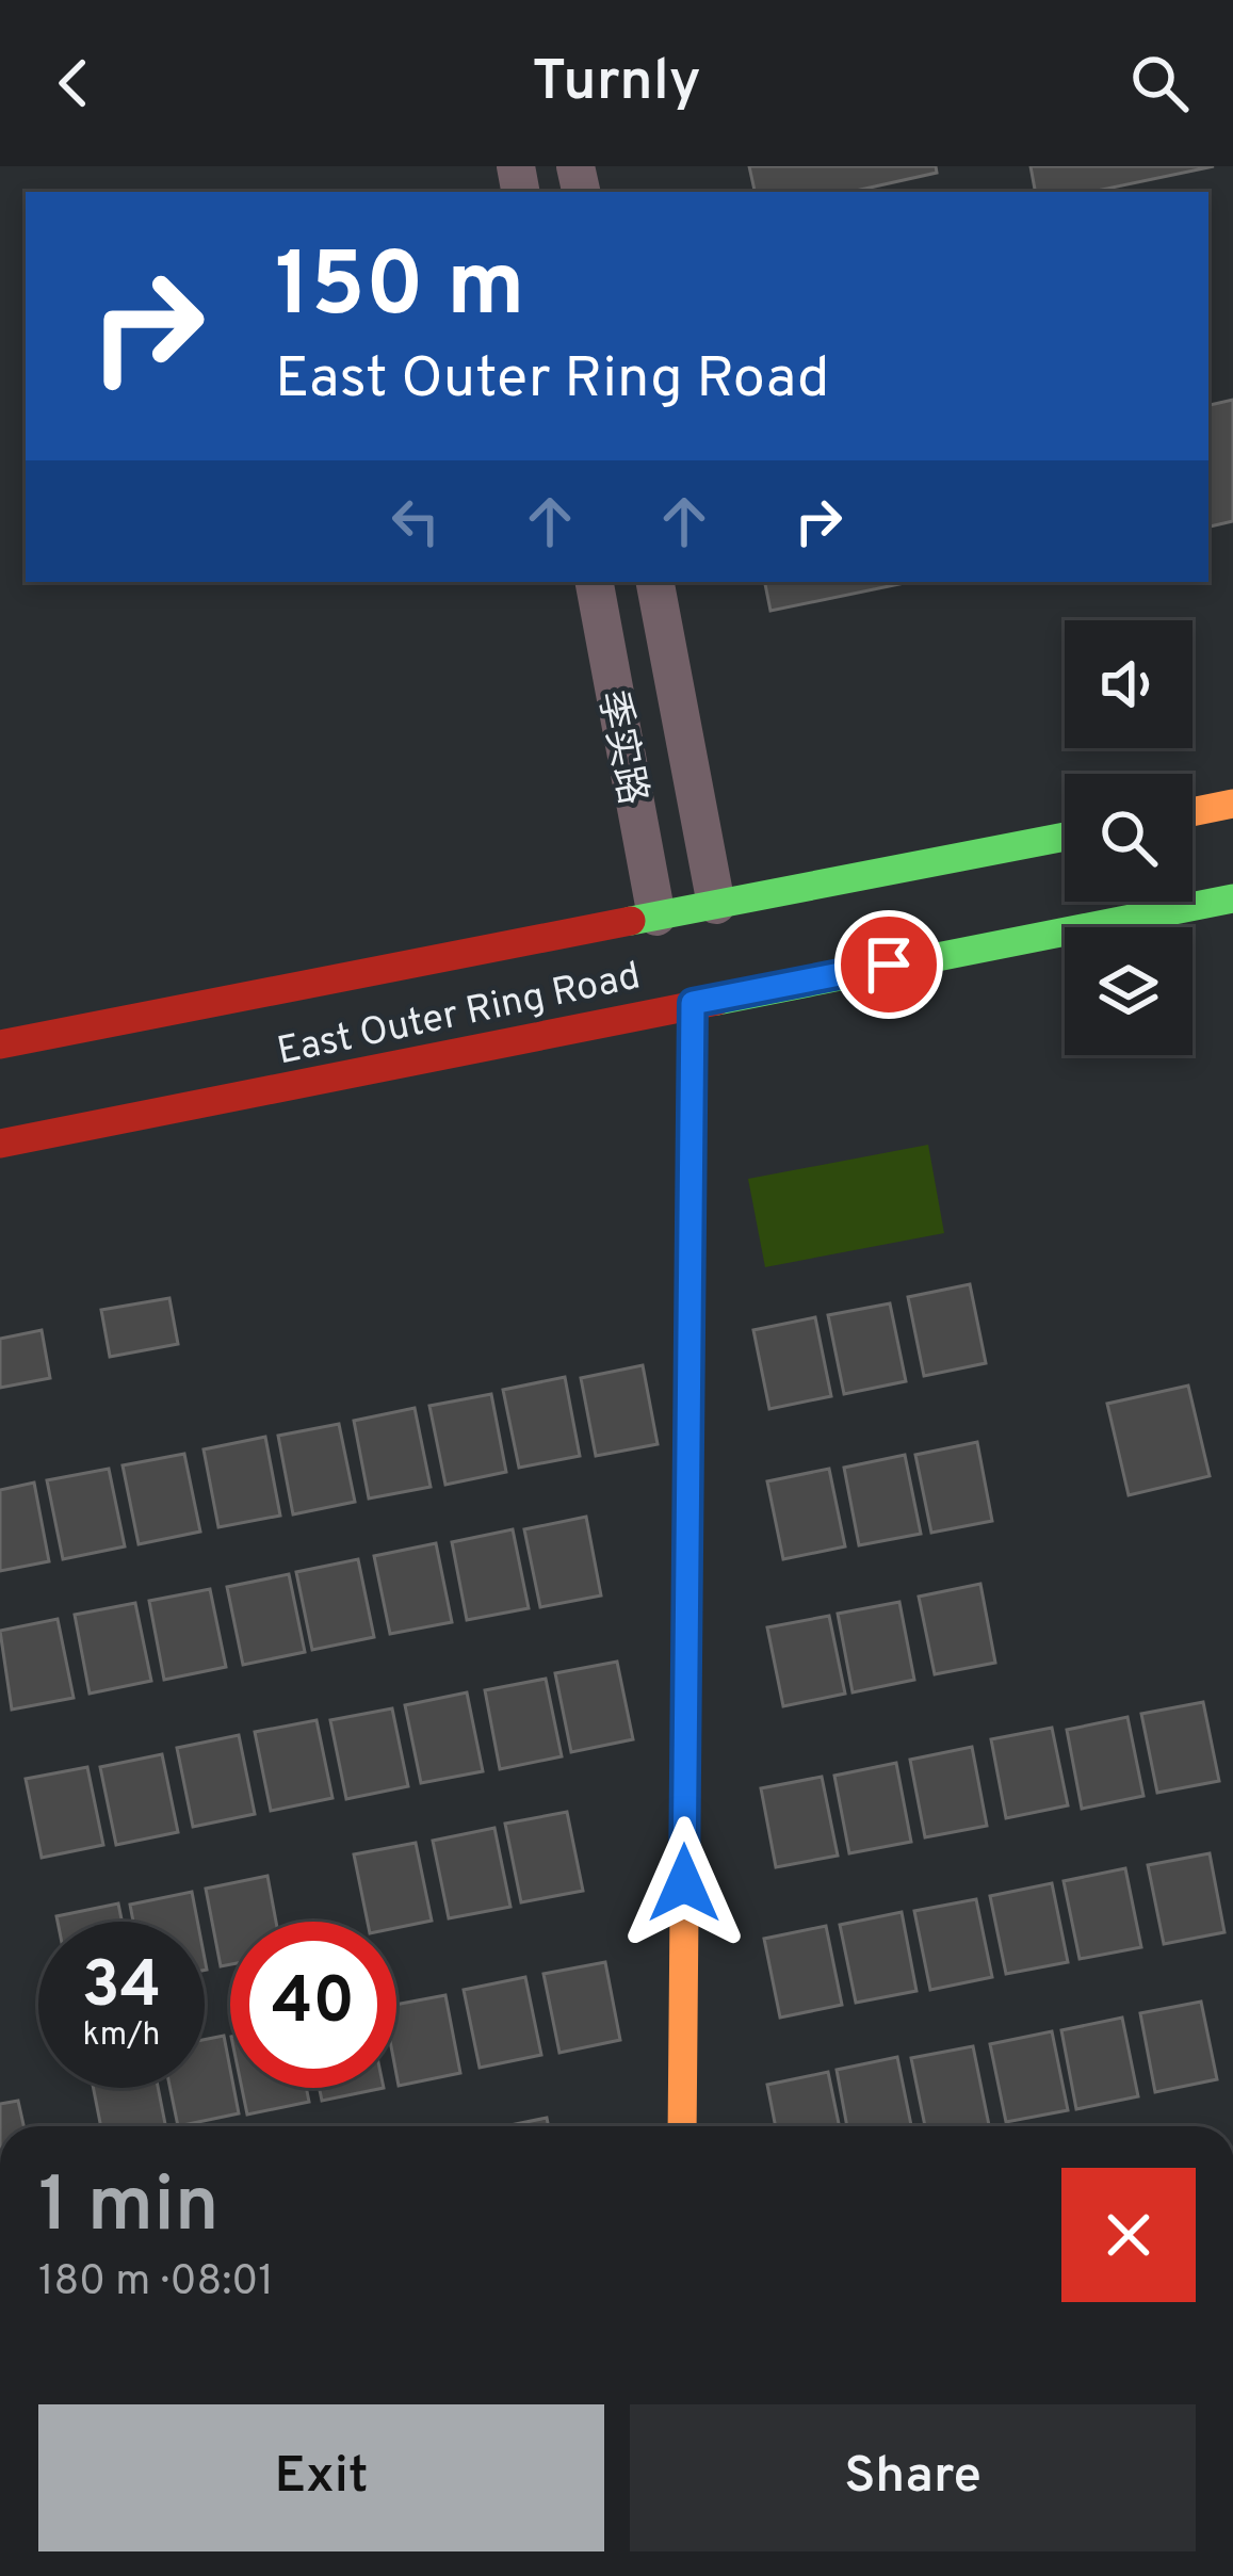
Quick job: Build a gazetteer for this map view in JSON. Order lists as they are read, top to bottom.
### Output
{
  "streets": {
    "main road": ["East Outer Ring Road"],
    "street": ["季实路"]
  },
  "crossings": [
    ["季实路", "East Outer Ring Road"]
  ],
  "page": {
    "header": "Turnly",
    "turn": ["150 m", "East Outer Ring Road"],
    "speed": "34 km/h",
    "limit": "40",
    "heading": ["1 min", "180 m · 08:01"],
    "buttons": ["Exit", "Share"]
  }
}
